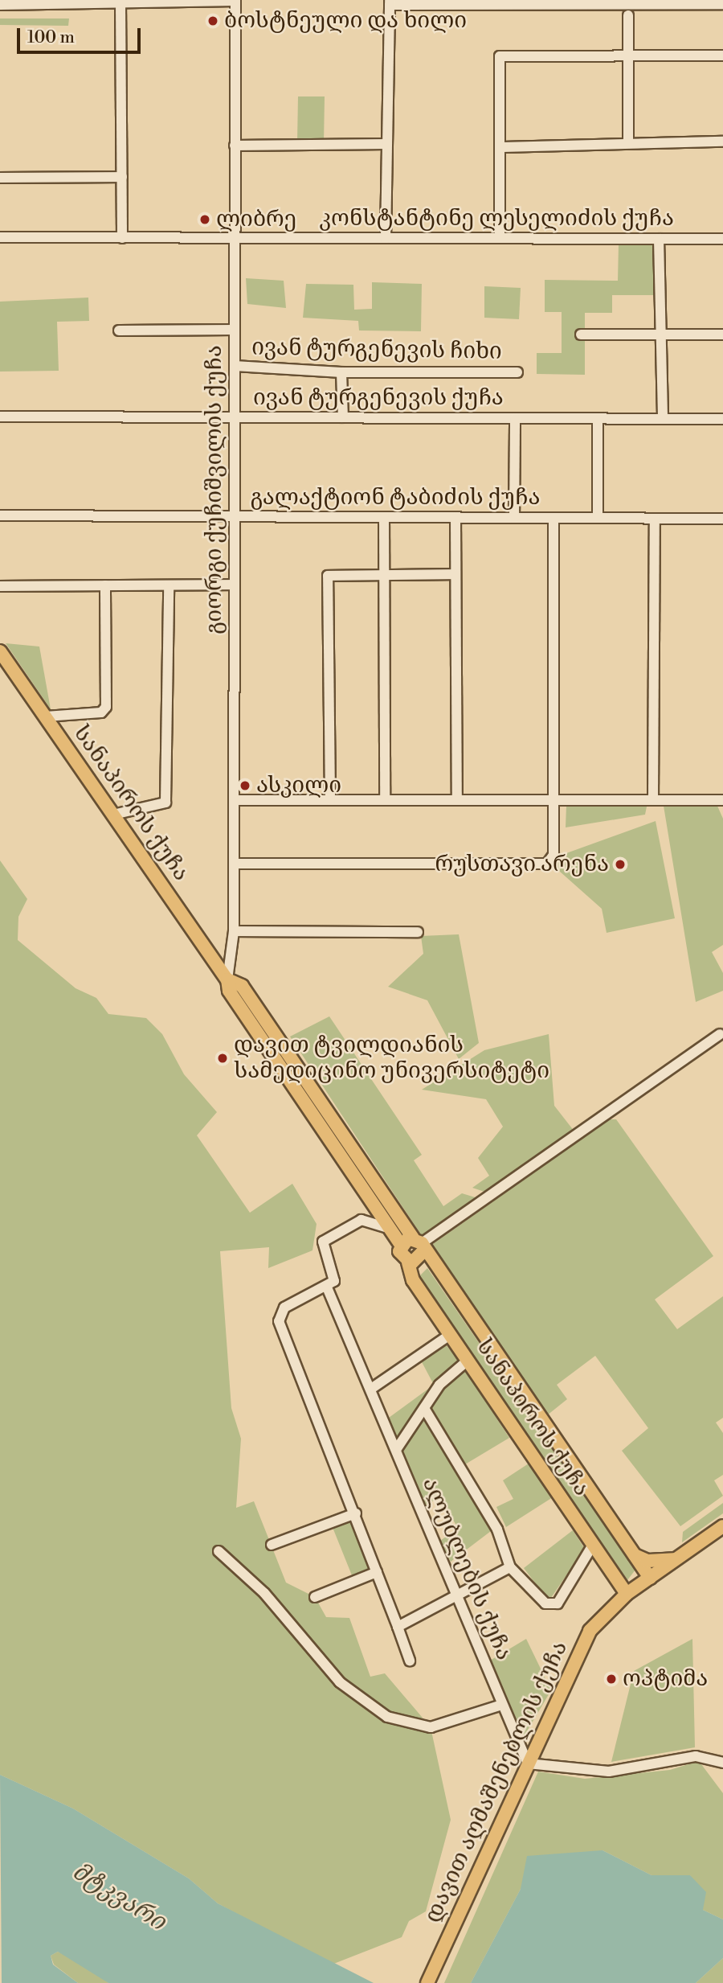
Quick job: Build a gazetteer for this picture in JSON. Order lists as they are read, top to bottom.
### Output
{
  "streets": {
    "main road": ["სანაპიროს ქუჩა", "დავით აღმაშენებლის ქუჩა"],
    "street": [
      "კონსტანტინე ლესელიძის ქუჩა",
      "ივან ტურგენევის ჩიხი",
      "ივან ტურგენევის ქუჩა",
      "გიორგი ქუჩიშვილის ქუჩა",
      "გალაქტიონ ტაბიძის ქუჩა",
      "ალუბლების ქუჩა"
    ]
  },
  "crossings": [
    ["კონსტანტინე ლესელიძის ქუჩა", "გიორგი ქუჩიშვილის ქუჩა"],
    ["ივან ტურგენევის ჩიხი", "გიორგი ქუჩიშვილის ქუჩა"],
    ["ივან ტურგენევის ქუჩა", "გიორგი ქუჩიშვილის ქუჩა"],
    ["გიორგი ქუჩიშვილის ქუჩა", "გალაქტიონ ტაბიძის ქუჩა"],
    ["გიორგი ქუჩიშვილის ქუჩა", "სანაპიროს ქუჩა"],
    ["სანაპიროს ქუჩა", "ალუბლების ქუჩა"],
    ["სანაპიროს ქუჩა", "დავით აღმაშენებლის ქუჩა"],
    ["ალუბლების ქუჩა", "დავით აღმაშენებლის ქუჩა"]
  ],
  "water": ["მტკვარი"],
  "places": [
    "ბოსტნეული და ხილი",
    "ლიბრე",
    "ასკილი",
    "რუსთავი არენა",
    "დავით ტვილდიანის სამედიცინო უნივერსიტეტი",
    "ოპტიმა"
  ],
  "scale_bar": "100 m"
}
